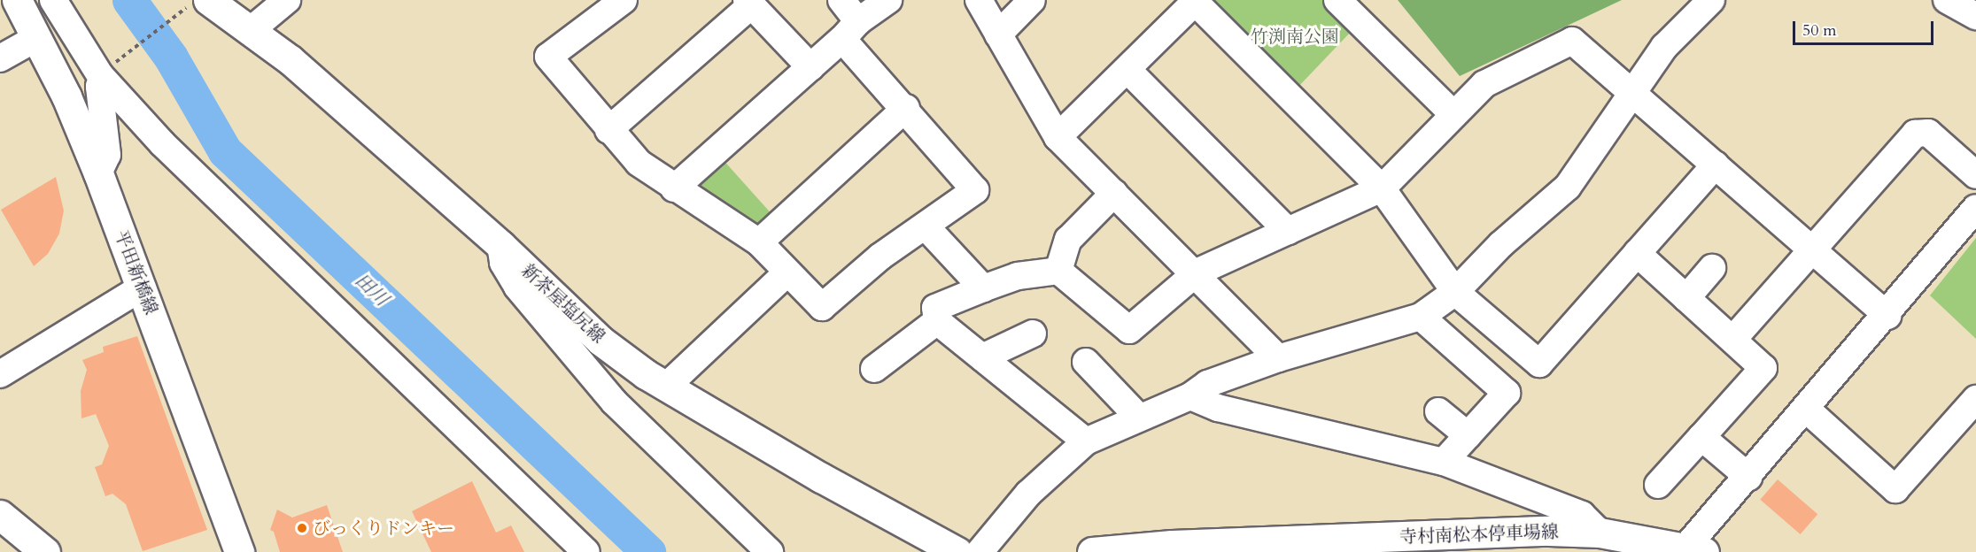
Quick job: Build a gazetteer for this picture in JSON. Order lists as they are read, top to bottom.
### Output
{
  "streets": {
    "main road": ["平田新橋線", "新茶屋塩尻線", "寺村南松本停車場線"]
  },
  "water": ["田川"],
  "parks": ["竹渕南公園"],
  "places": ["びっくりドンキー"],
  "scale_bar": "50 m"
}
